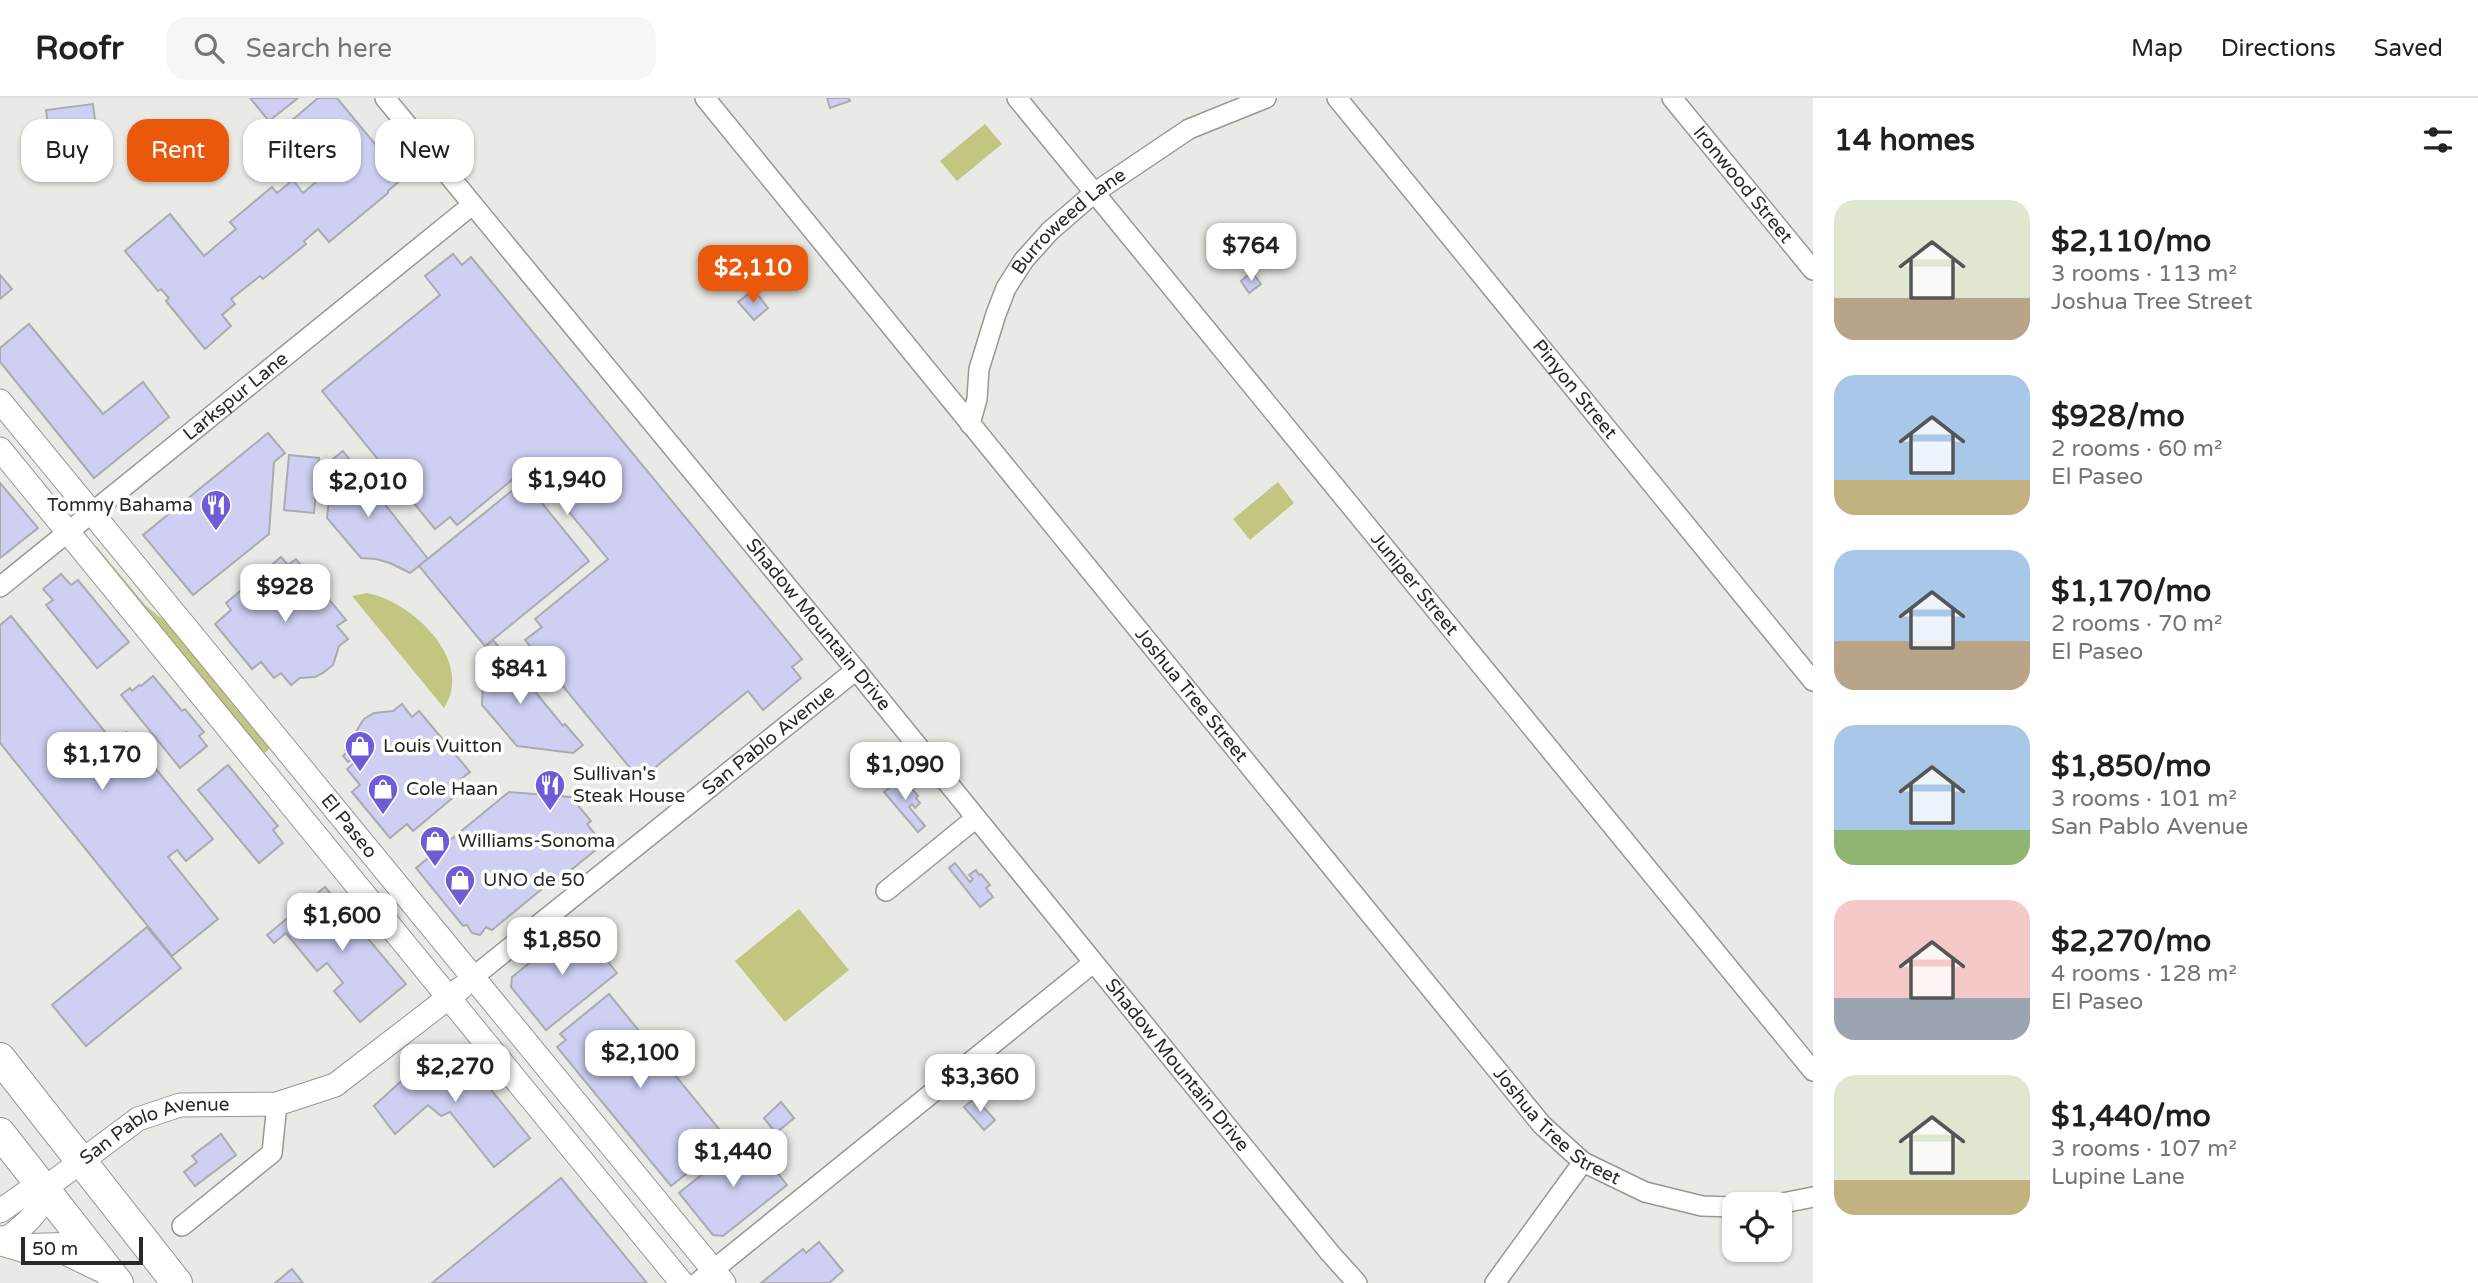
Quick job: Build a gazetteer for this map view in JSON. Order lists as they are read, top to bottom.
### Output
{
  "streets": {
    "street": [
      "Ironwood Street",
      "Burroweed Lane",
      "Pinyon Street",
      "Larkspur Lane",
      "Juniper Street",
      "Shadow Mountain Drive",
      "Joshua Tree Street",
      "San Pablo Avenue",
      "El Paseo"
    ]
  },
  "crossings": [
    ["Burroweed Lane", "Juniper Street"],
    ["Burroweed Lane", "Joshua Tree Street"],
    ["Larkspur Lane", "Shadow Mountain Drive"],
    ["Larkspur Lane", "El Paseo"],
    ["Shadow Mountain Drive", "San Pablo Avenue"],
    ["San Pablo Avenue", "El Paseo"]
  ],
  "places": {
    "restaurant": ["Tommy Bahama", "Sullivan's Steak House"],
    "shop": [
      "Louis Vuitton",
      "Cole Haan",
      "Williams-Sonoma",
      "UNO de 50"
    ]
  },
  "scale_bar": "50 m",
  "page": {
    "header": "Roofr",
    "search": "Search here",
    "nav": ["Map", "Directions", "Saved"],
    "heading": "14 homes",
    "chip": [
      "Buy",
      "Rent",
      "Filters",
      "New"
    ],
    "list": [
      {
        "name": "$2,110/mo",
        "note": "3 rooms · 113 m² · Joshua Tree Street"
      },
      {
        "name": "$928/mo",
        "note": "2 rooms · 60 m² · El Paseo"
      },
      {
        "name": "$1,170/mo",
        "note": "2 rooms · 70 m² · El Paseo"
      },
      {
        "name": "$1,850/mo",
        "note": "3 rooms · 101 m² · San Pablo Avenue"
      },
      {
        "name": "$2,270/mo",
        "note": "4 rooms · 128 m² · El Paseo"
      },
      {
        "name": "$1,440/mo",
        "note": "3 rooms · 107 m² · Lupine Lane"
      }
    ],
    "price": [
      "$764",
      "$2,110",
      "$1,940",
      "$2,010",
      "$928",
      "$841",
      "$1,170",
      "$1,090",
      "$1,600",
      "$1,850",
      "$2,100",
      "$2,270",
      "$3,360",
      "$1,440"
    ],
    "scale": "50 m"
  }
}
